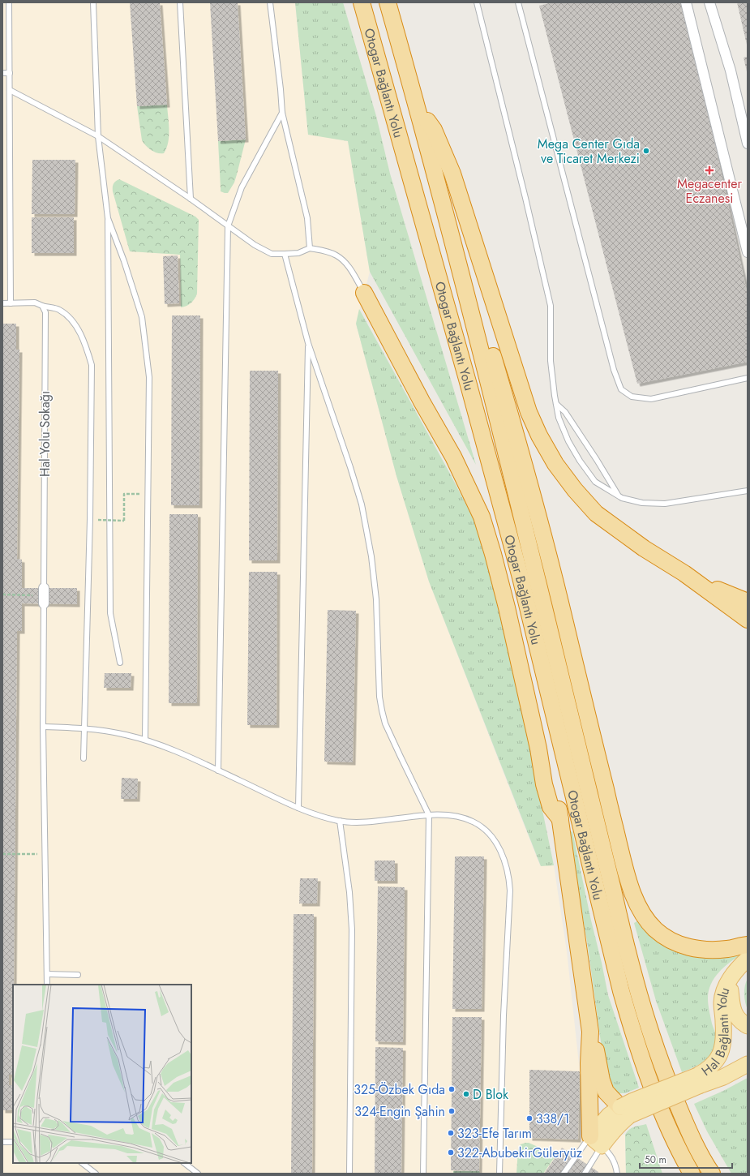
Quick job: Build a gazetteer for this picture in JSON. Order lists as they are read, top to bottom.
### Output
{
  "streets": {
    "highway": ["Otogar Bağlantı Yolu"],
    "main road": ["Hal Bağlantı Yolu"],
    "lane": ["Hal Yolu Sokağı"]
  },
  "places": {
    "other": [
      "Mega Center Gıda ve Ticaret Merkezi",
      "325-Özbek Gıda",
      "D Blok",
      "324-Engin Şahin",
      "338/1",
      "323-Efe Tarım",
      "322-AbubekirGüleryüz"
    ],
    "health": ["Megacenter Eczanesi"]
  },
  "scale_bar": "50 m"
}
